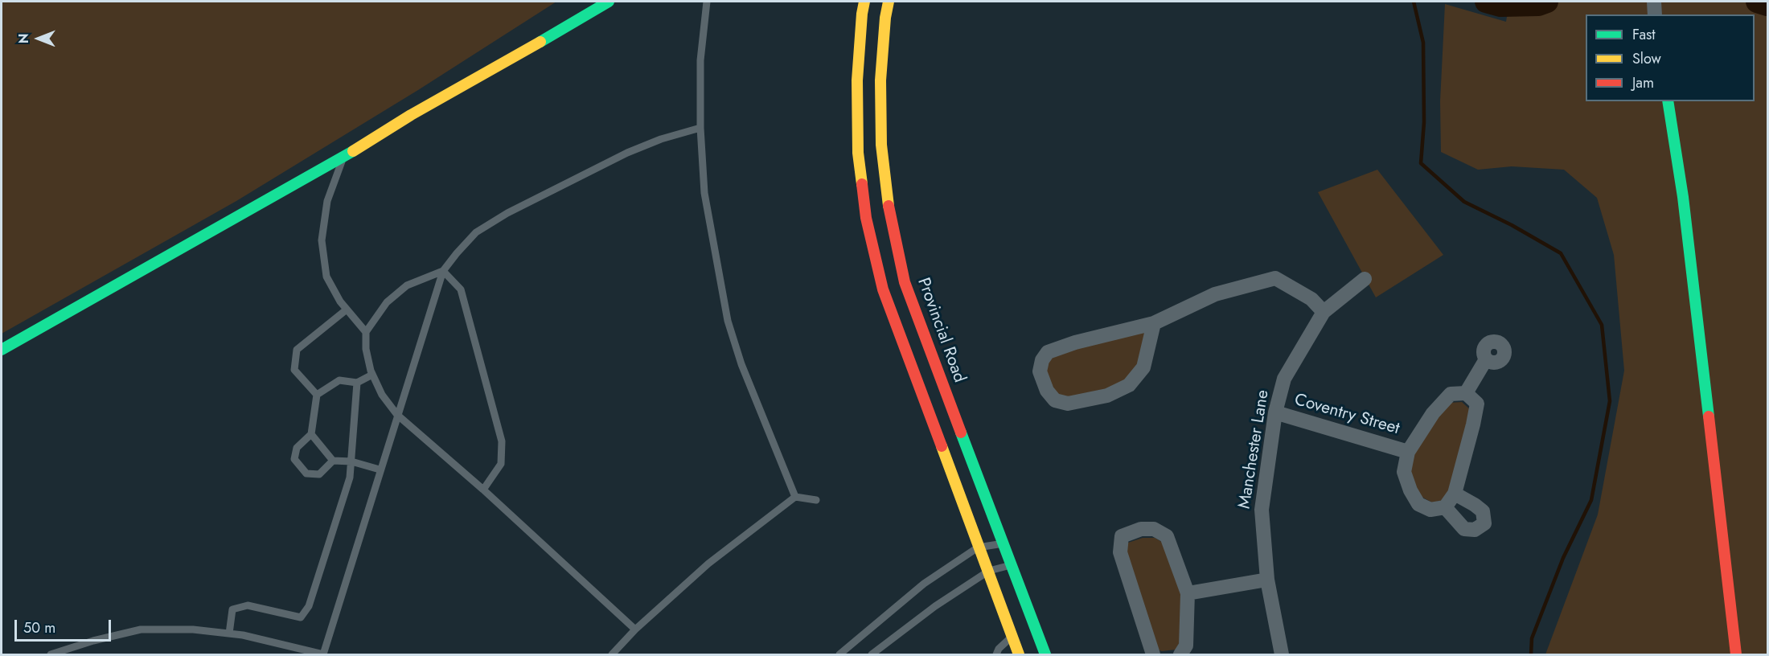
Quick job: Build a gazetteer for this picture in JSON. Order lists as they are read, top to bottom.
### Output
{
  "streets": {
    "street": ["Provincial Road", "Coventry Street", "Manchester Lane"]
  },
  "crossings": [
    ["Coventry Street", "Manchester Lane"]
  ],
  "legend": ["Fast", "Slow", "Jam"],
  "scale_bar": "50 m",
  "north": "left"
}
